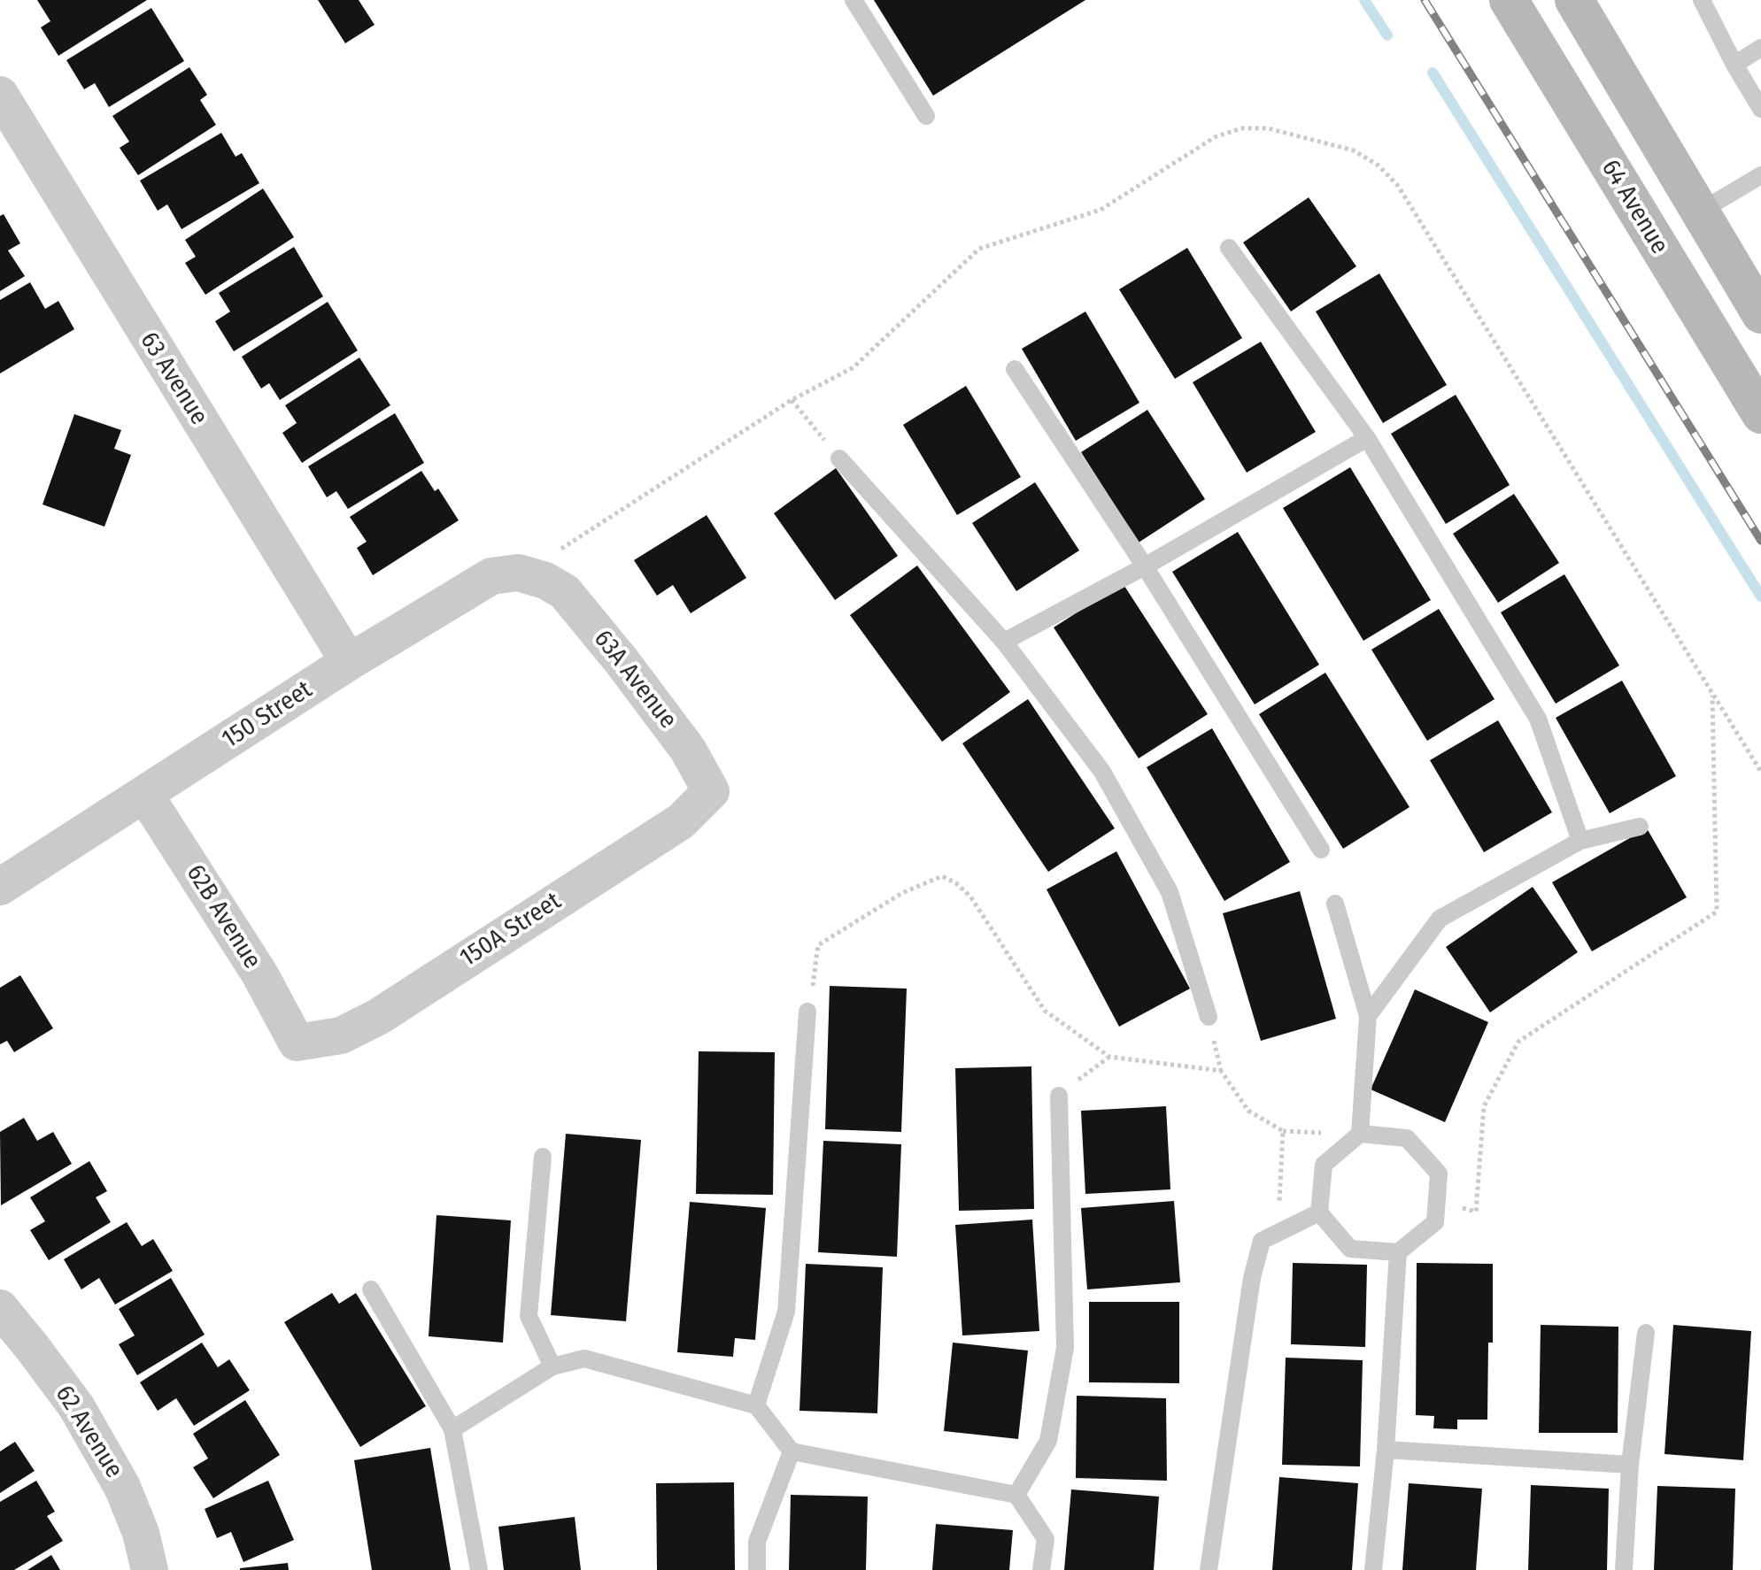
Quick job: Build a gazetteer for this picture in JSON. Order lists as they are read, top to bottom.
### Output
{
  "streets": {
    "main road": ["64 Avenue"],
    "street": [
      "63 Avenue",
      "63A Avenue",
      "150 Street",
      "62B Avenue",
      "150A Street",
      "62 Avenue"
    ]
  },
  "crossings": [
    ["63 Avenue", "150 Street"],
    ["63A Avenue", "150 Street"],
    ["63A Avenue", "150A Street"],
    ["150 Street", "62B Avenue"],
    ["62B Avenue", "150A Street"]
  ]
}
